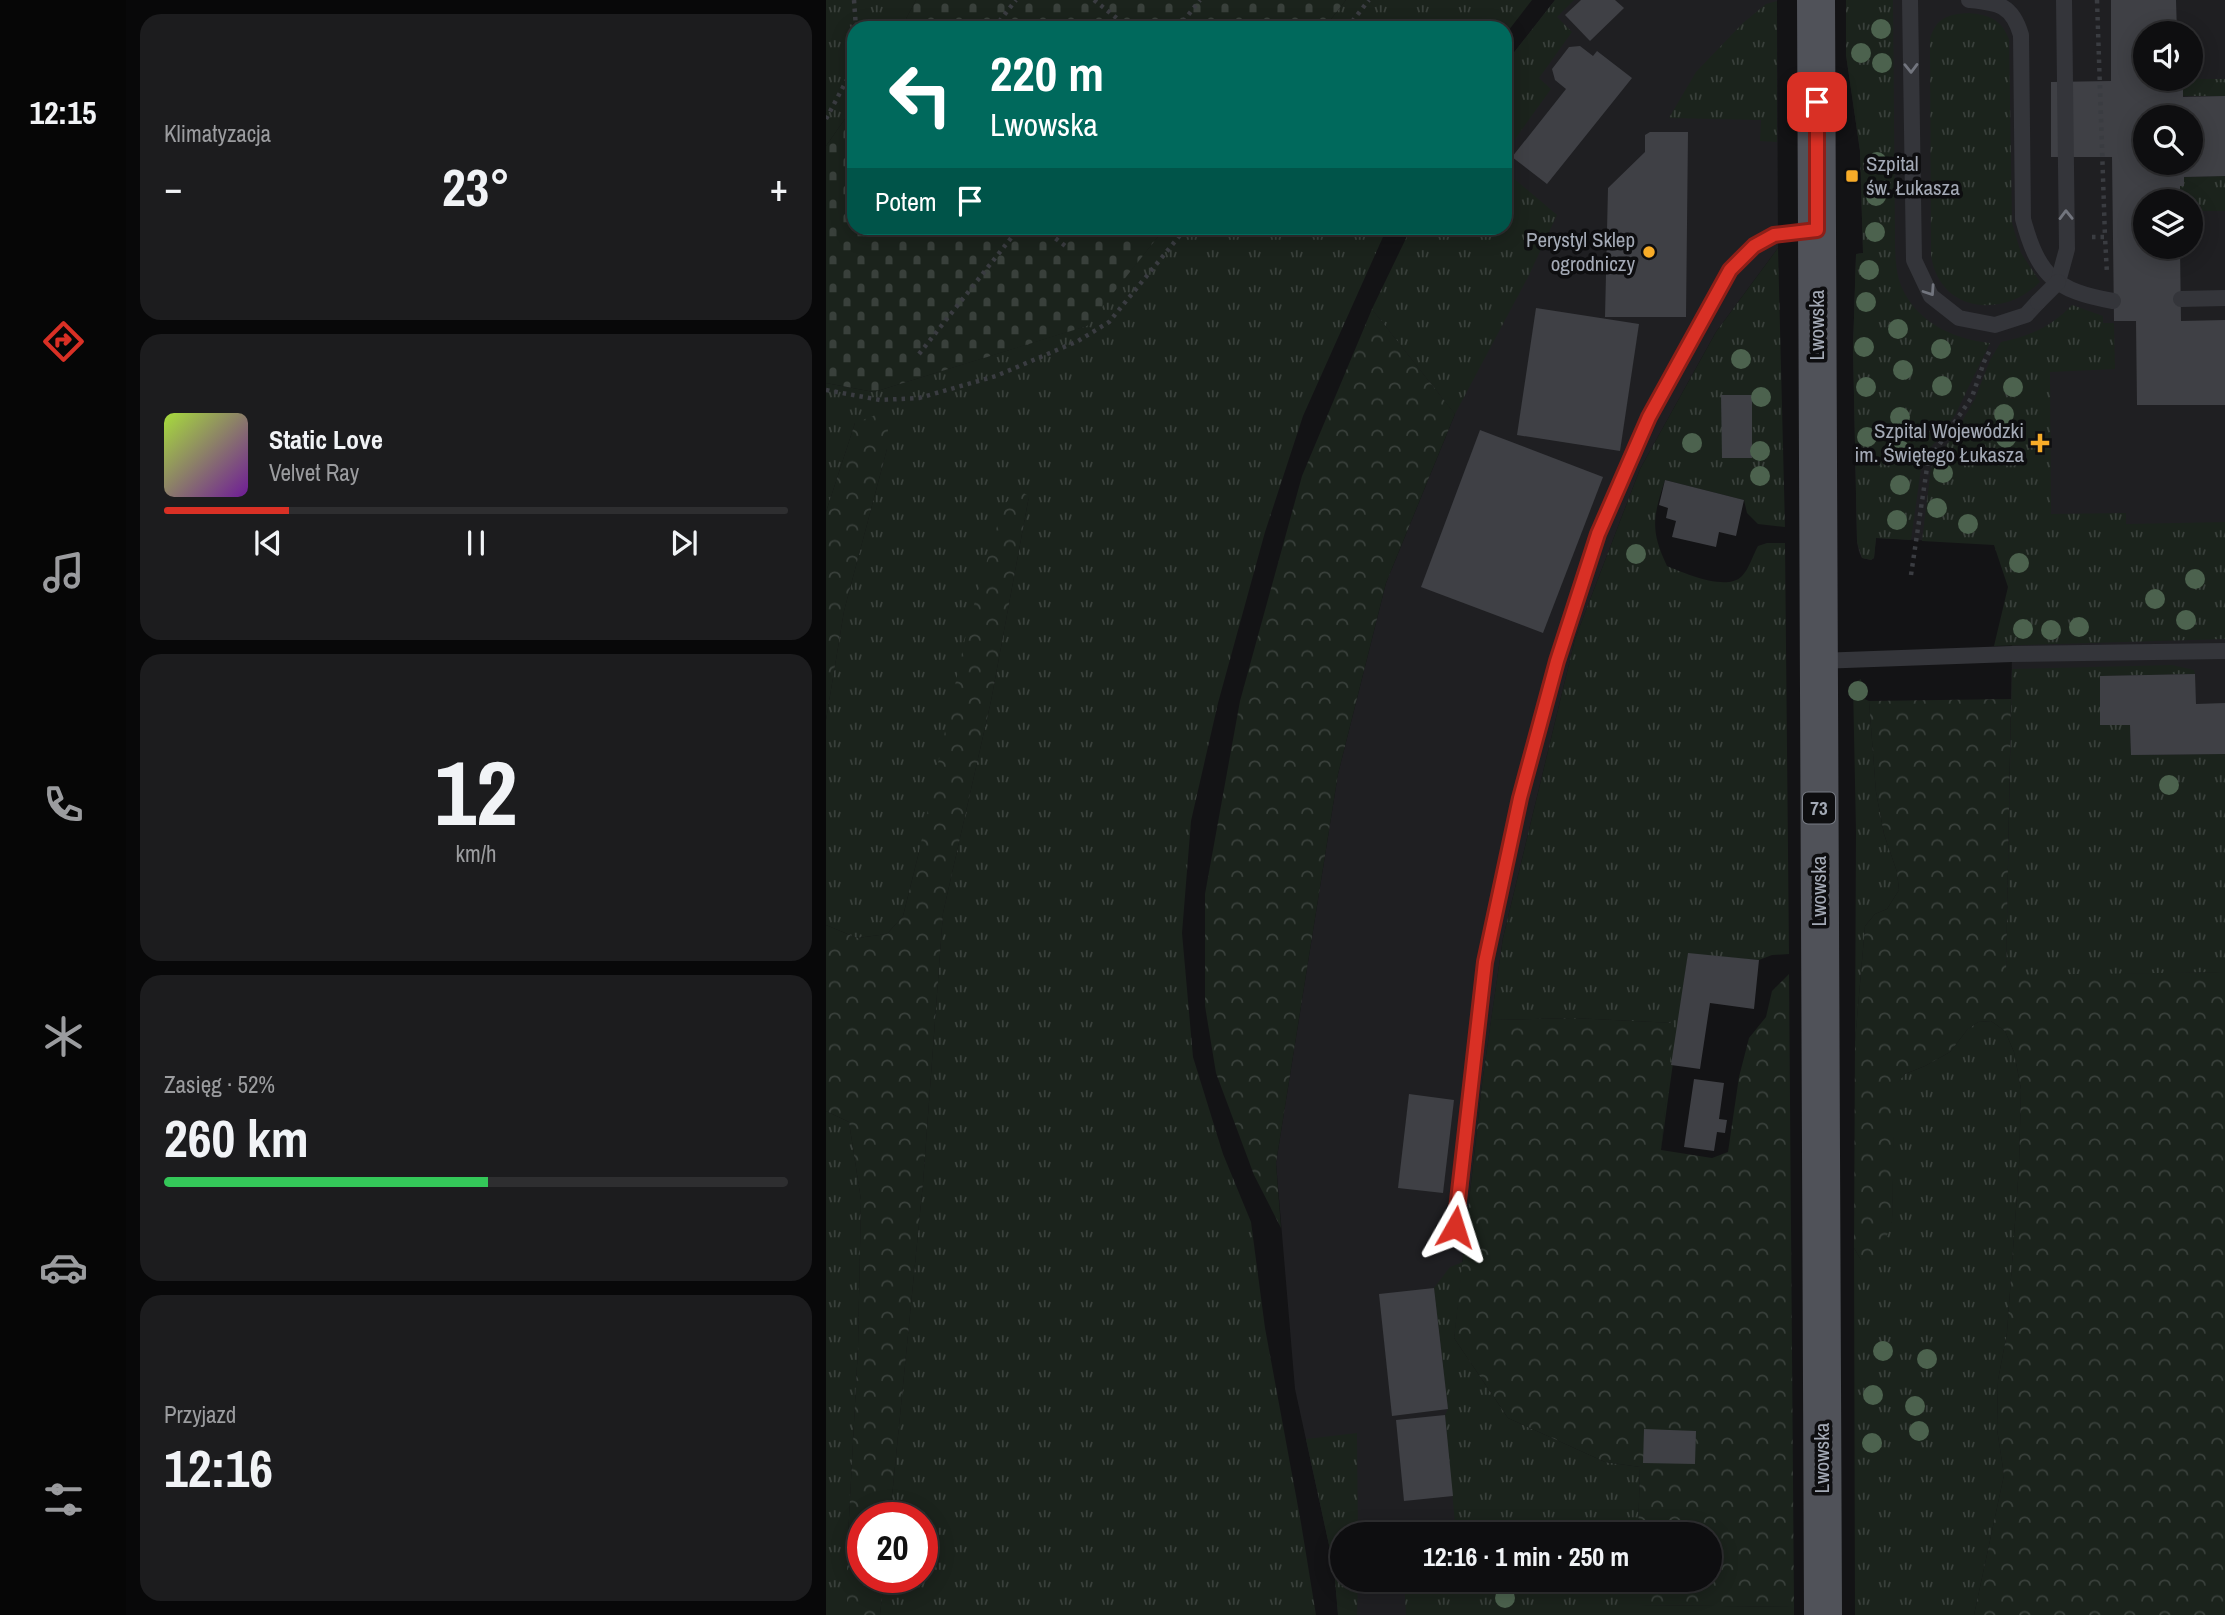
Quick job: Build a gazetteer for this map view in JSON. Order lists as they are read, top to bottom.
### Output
{
  "streets": {
    "main road": ["Lwowska", "73"]
  },
  "places": {
    "transit": ["Szpital św. Łukasza"],
    "other": ["Perystyl Sklep ogrodniczy"],
    "health": ["Szpital Wojewódzki im. Świętego Łukasza"]
  },
  "page": {
    "tabs": "12:15",
    "tile": [
      "Klimatyzacja",
      ["12", "km/h"],
      ["Zasięg · 52%", "260 km"],
      ["Przyjazd", "12:16"]
    ],
    "turn": ["220 m", "Lwowska"],
    "heat": ["−", "23°", "+"],
    "then": "Potem",
    "song": ["Static Love", "Velvet Ray"],
    "limit": "20",
    "trip": "12:16 · 1 min · 250 m"
  }
}
